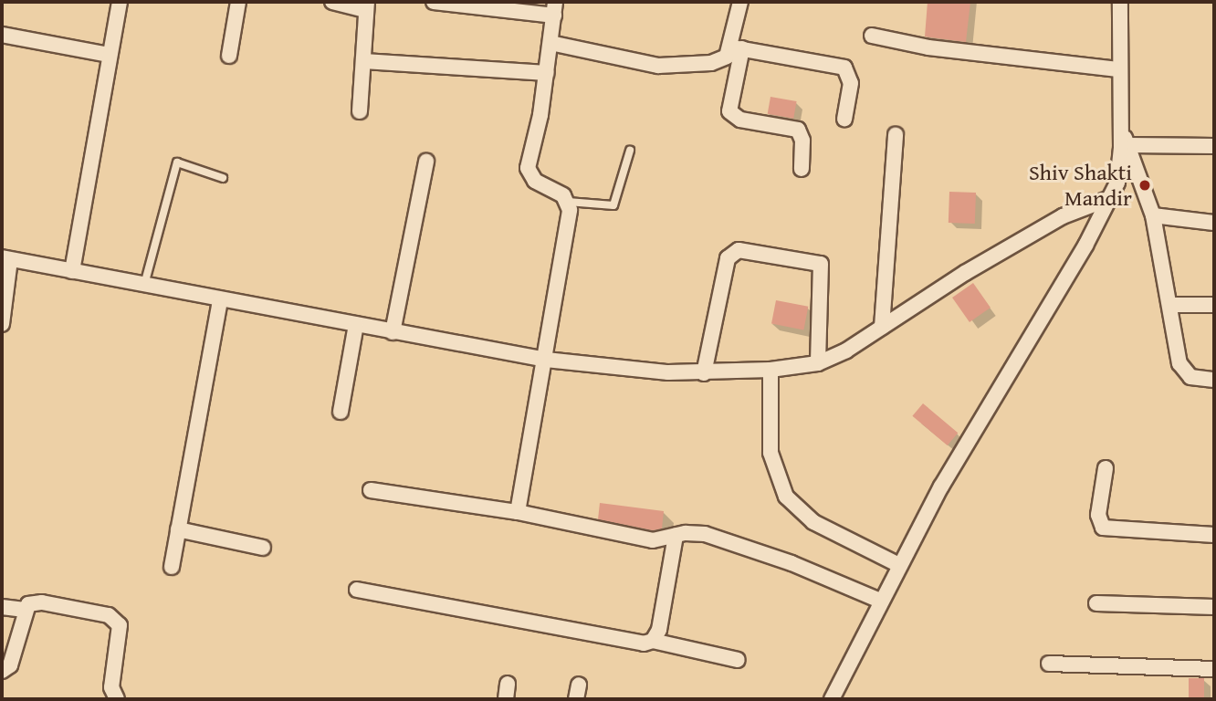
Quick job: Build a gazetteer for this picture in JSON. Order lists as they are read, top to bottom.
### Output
{
  "places": ["Shiv Shakti Mandir"]
}
